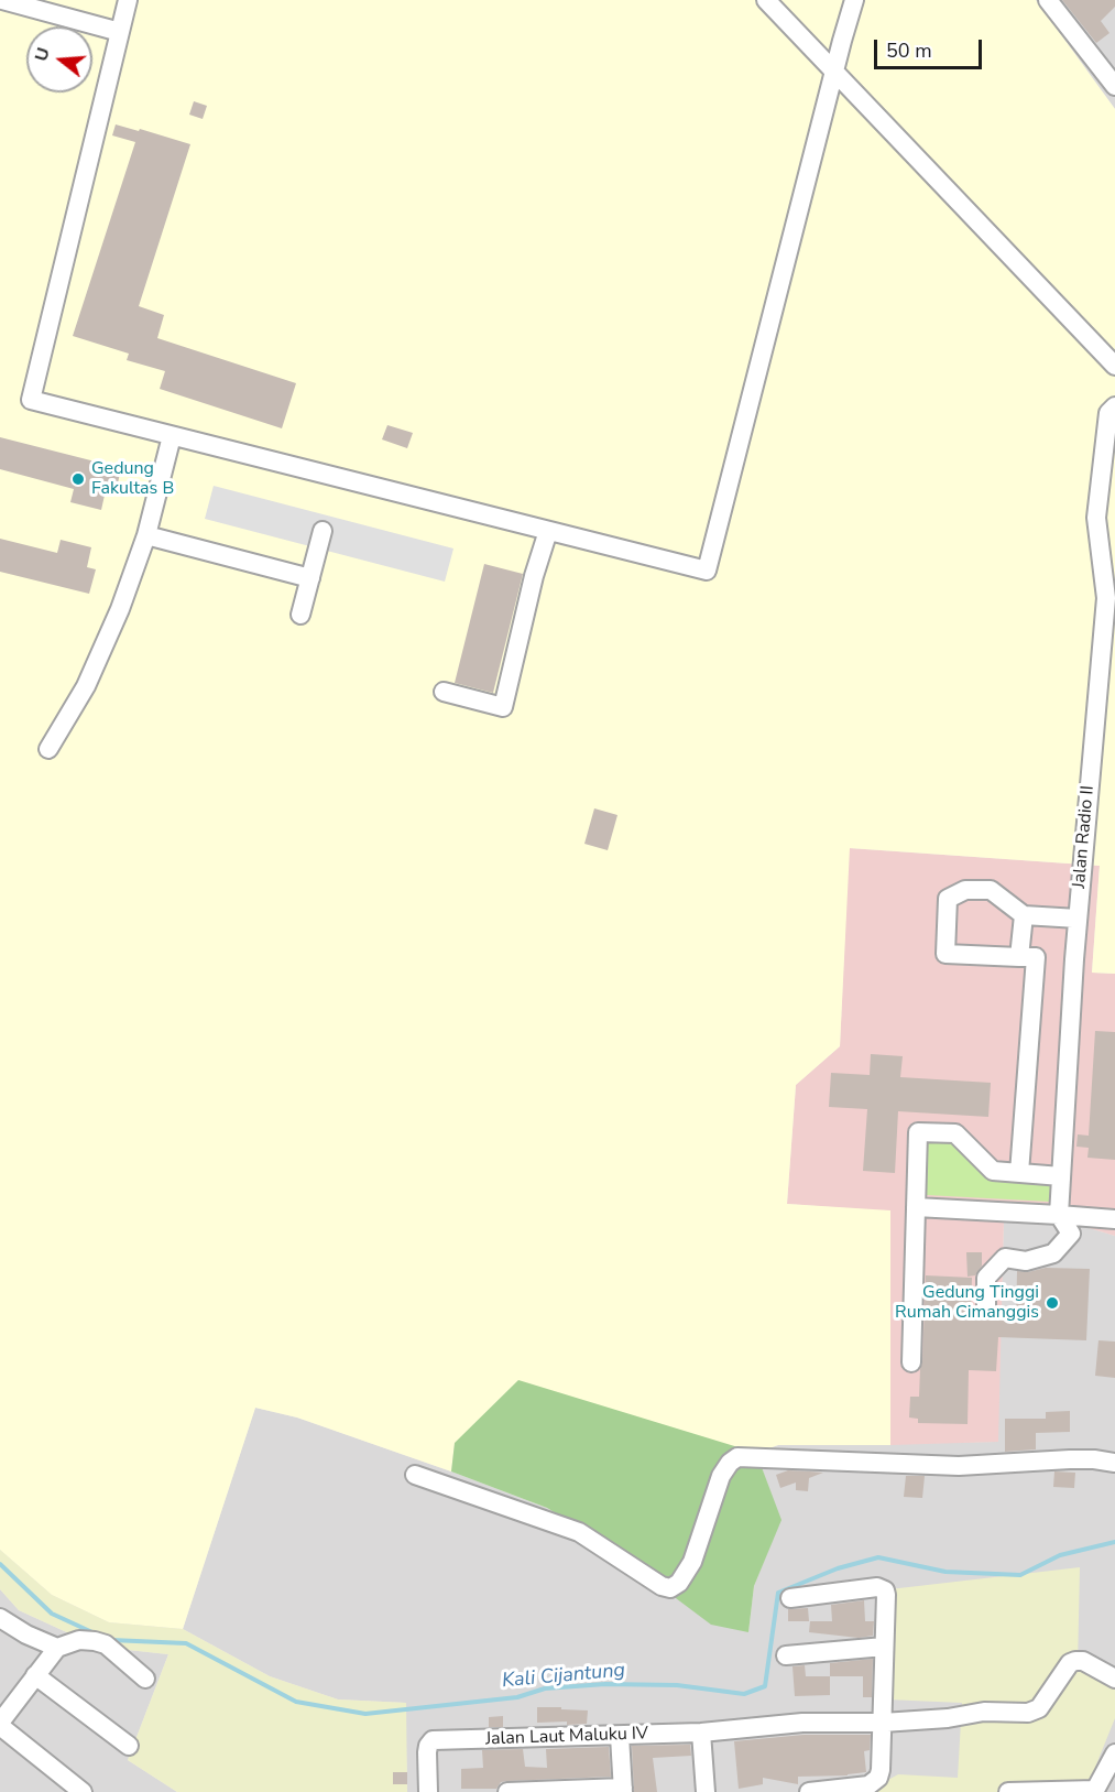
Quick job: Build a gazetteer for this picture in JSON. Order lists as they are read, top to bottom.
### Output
{
  "streets": {
    "street": ["Jalan Radio II", "Jalan Laut Maluku IV"]
  },
  "water": ["Kali Cijantung"],
  "places": ["Gedung Fakultas B", "Gedung Tinggi Rumah Cimanggis"],
  "scale_bar": "50 m",
  "north": "left"
}
